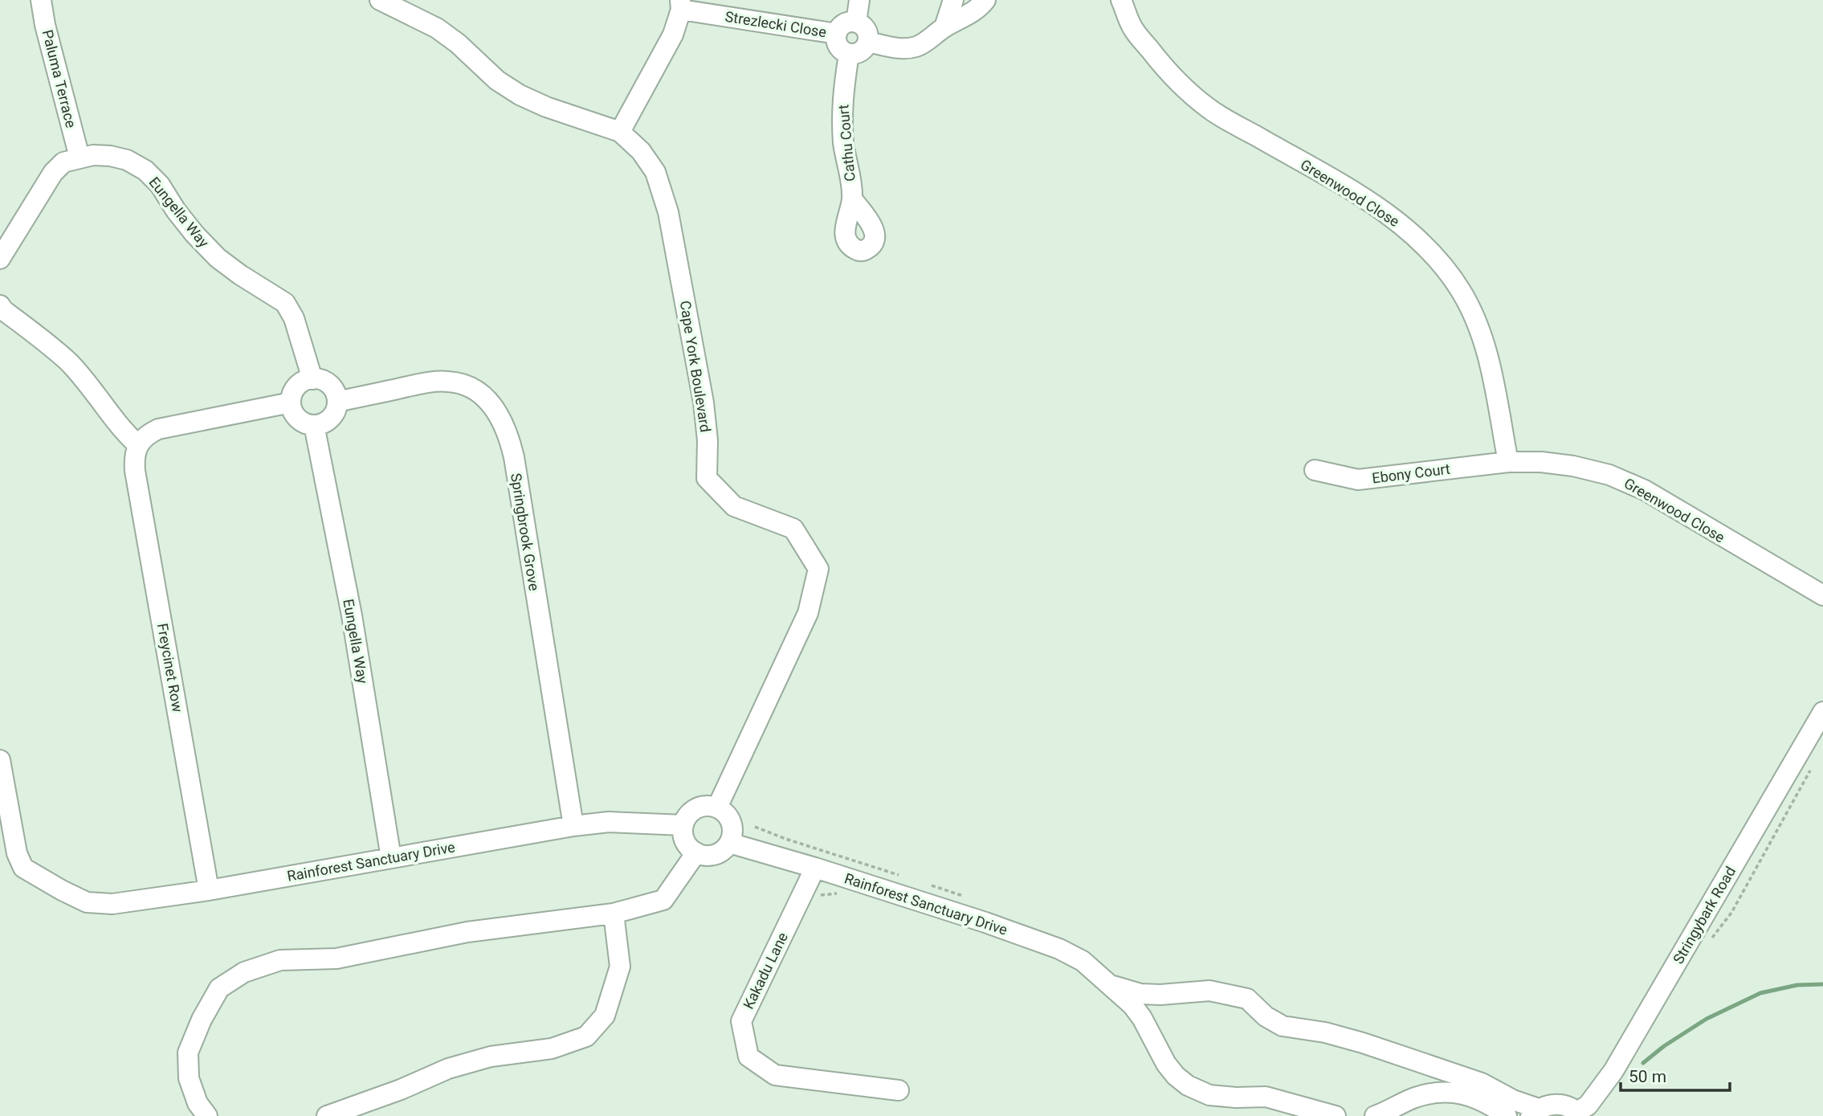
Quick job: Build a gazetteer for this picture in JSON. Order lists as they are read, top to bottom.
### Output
{
  "streets": {
    "street": [
      "Strezlecki Close",
      "Paluma Terrace",
      "Cathu Court",
      "Greenwood Close",
      "Eungella Way",
      "Cape York Boulevard",
      "Ebony Court",
      "Springbrook Grove",
      "Freycinet Row",
      "Rainforest Sanctuary Drive",
      "Stringybark Road",
      "Kakadu Lane"
    ]
  },
  "crossings": [
    ["Strezlecki Close", "Cathu Court"],
    ["Paluma Terrace", "Eungella Way"],
    ["Greenwood Close", "Ebony Court"],
    ["Eungella Way", "Springbrook Grove"],
    ["Eungella Way", "Rainforest Sanctuary Drive"],
    ["Cape York Boulevard", "Rainforest Sanctuary Drive"],
    ["Springbrook Grove", "Rainforest Sanctuary Drive"],
    ["Freycinet Row", "Rainforest Sanctuary Drive"],
    ["Rainforest Sanctuary Drive", "Kakadu Lane"]
  ],
  "scale_bar": "50 m"
}
